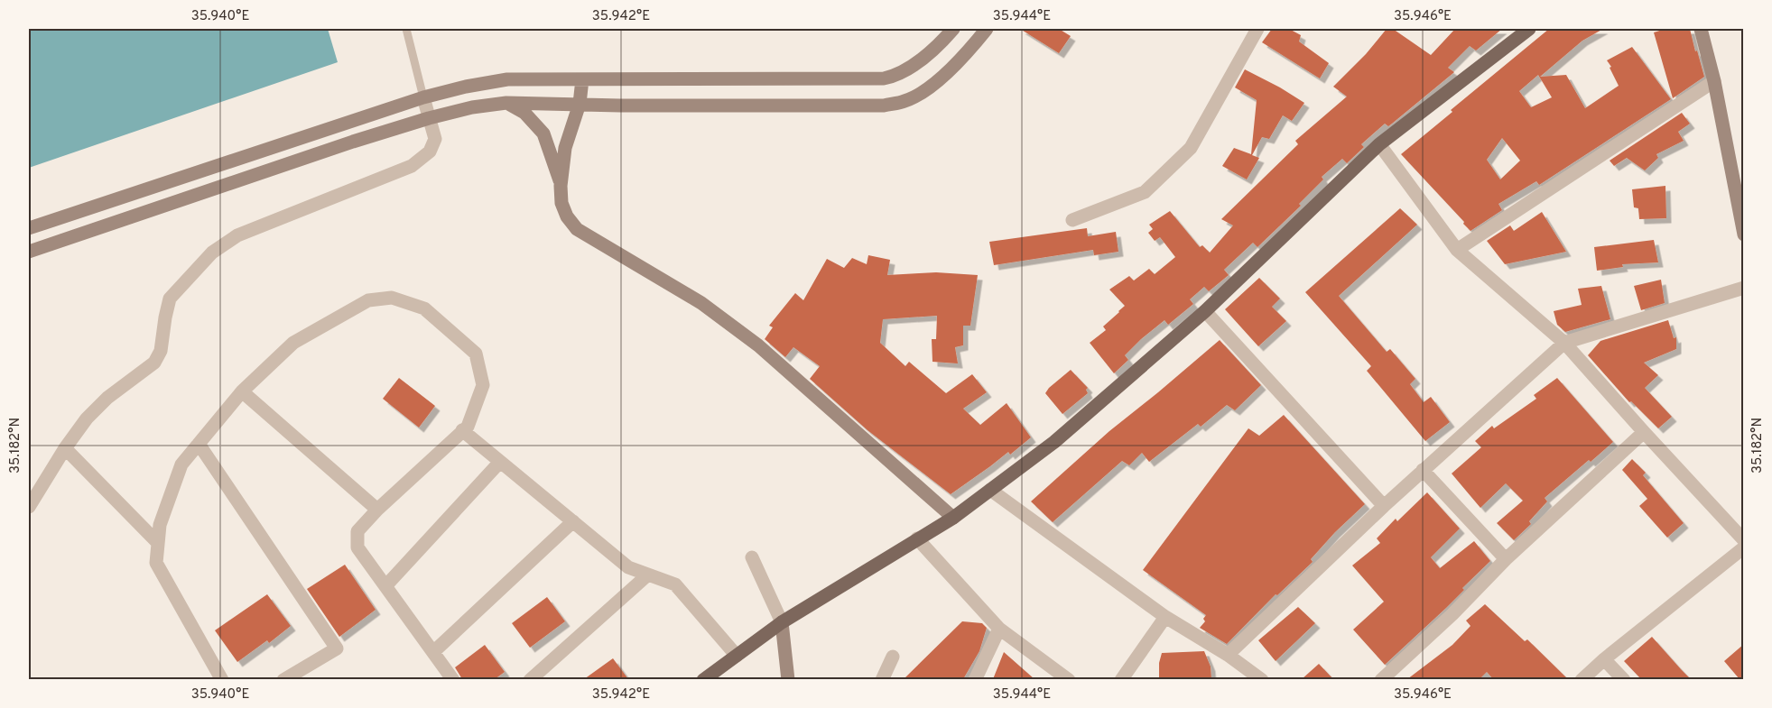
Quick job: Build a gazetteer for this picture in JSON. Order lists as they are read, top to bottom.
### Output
{
  "coordinates": [
    "35.940°E",
    "35.942°E",
    "35.944°E",
    "35.946°E",
    "35.182°N"
  ]
}
